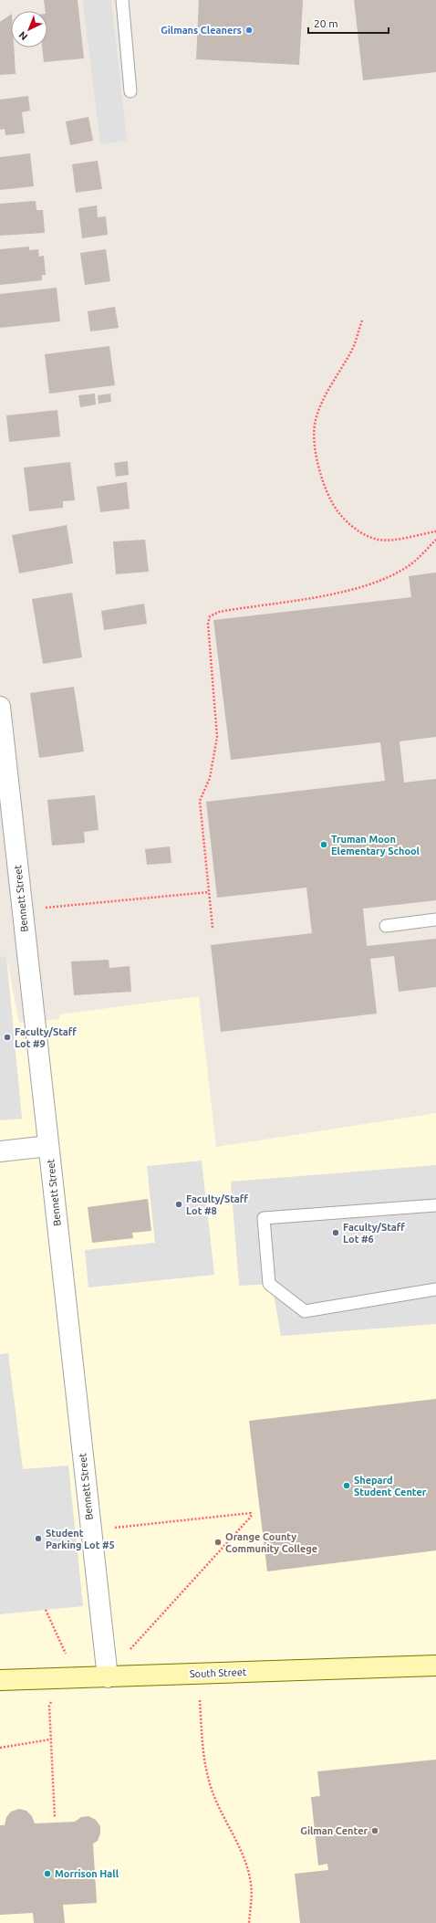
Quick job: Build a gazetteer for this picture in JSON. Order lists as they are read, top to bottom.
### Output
{
  "streets": {
    "street": ["Bennett Street", "South Street"]
  },
  "crossings": [
    ["Bennett Street", "South Street"]
  ],
  "places": [
    "Gilmans Cleaners",
    "Truman Moon Elementary School",
    "Faculty/Staff Lot #9",
    "Faculty/Staff Lot #8",
    "Faculty/Staff Lot #6",
    "Shepard Student Center",
    "Student Parking Lot #5",
    "Orange County Community College",
    "Gilman Center",
    "Morrison Hall"
  ],
  "scale_bar": "20 m",
  "north": "bottom left"
}
